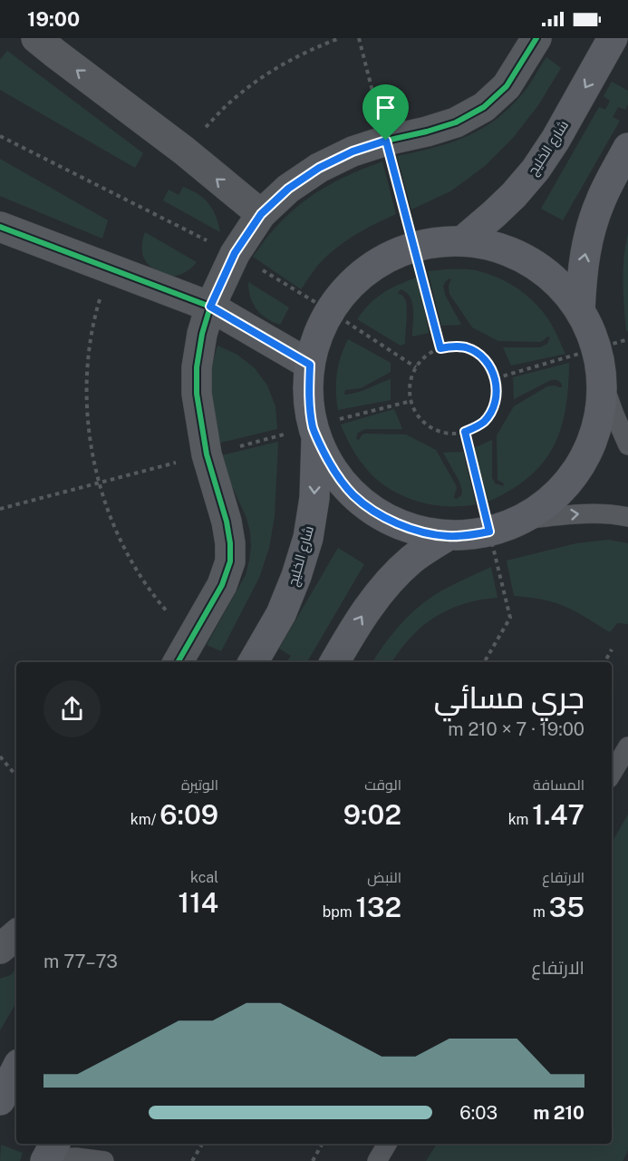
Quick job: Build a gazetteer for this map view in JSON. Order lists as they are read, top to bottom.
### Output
{
  "streets": {
    "main road": ["شارع الخليج"]
  },
  "page": {
    "status": "19:00",
    "heading": ["جري مسائي", "19:00 · 7 × 210 m"],
    "stats": [
      ["المسافة", "1.47 km"],
      ["الوقت", "9:02"],
      ["الوتيرة", "6:09 /km"],
      ["الارتفاع", "35 m"],
      ["النبض", "132 bpm"],
      ["kcal", "114"]
    ],
    "chart": ["الارتفاع", "73–77 m"],
    "list": [
      {
        "name": "210 m",
        "note": "6:03"
      }
    ]
  }
}
